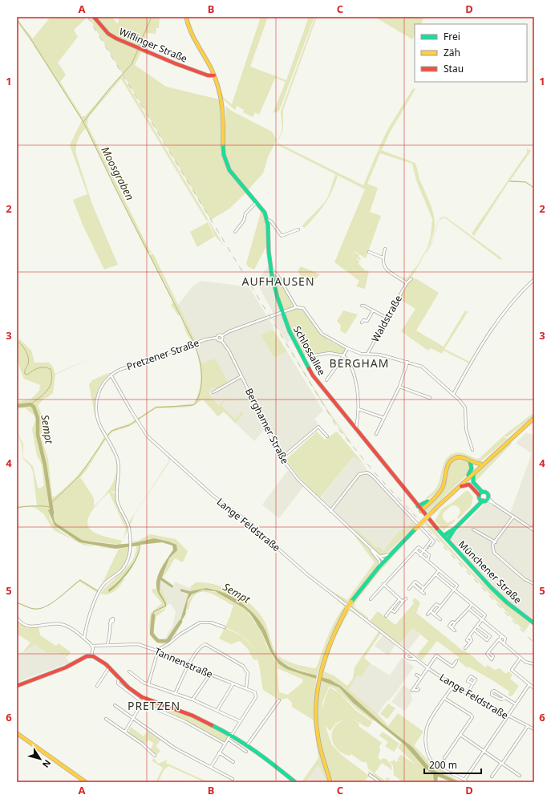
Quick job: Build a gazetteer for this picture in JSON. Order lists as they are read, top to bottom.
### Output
{
  "streets": {
    "main road": ["Wiflinger Straße", "Schlossallee", "Münchener Straße"],
    "street": [
      "Waldstraße",
      "Pretzener Straße",
      "Berghamer Straße",
      "Lange Feldstraße",
      "Tannenstraße"
    ]
  },
  "crossings": [
    ["Wiflinger Straße", "Schlossallee"],
    ["Schlossallee", "Pretzener Straße"],
    ["Schlossallee", "Münchener Straße"],
    ["Pretzener Straße", "Lange Feldstraße"]
  ],
  "districts": ["AUFHAUSEN", "BERGHAM", "PRETZEN"],
  "water": ["Moosgraben", "Sempt"],
  "legend": ["Frei", "Zäh", "Stau"],
  "scale_bar": "200 m",
  "north": "bottom right",
  "grid": {
    "columns": [
      "A",
      "B",
      "C",
      "D"
    ],
    "rows": [
      "1",
      "2",
      "3",
      "4",
      "5",
      "6"
    ]
  }
}
